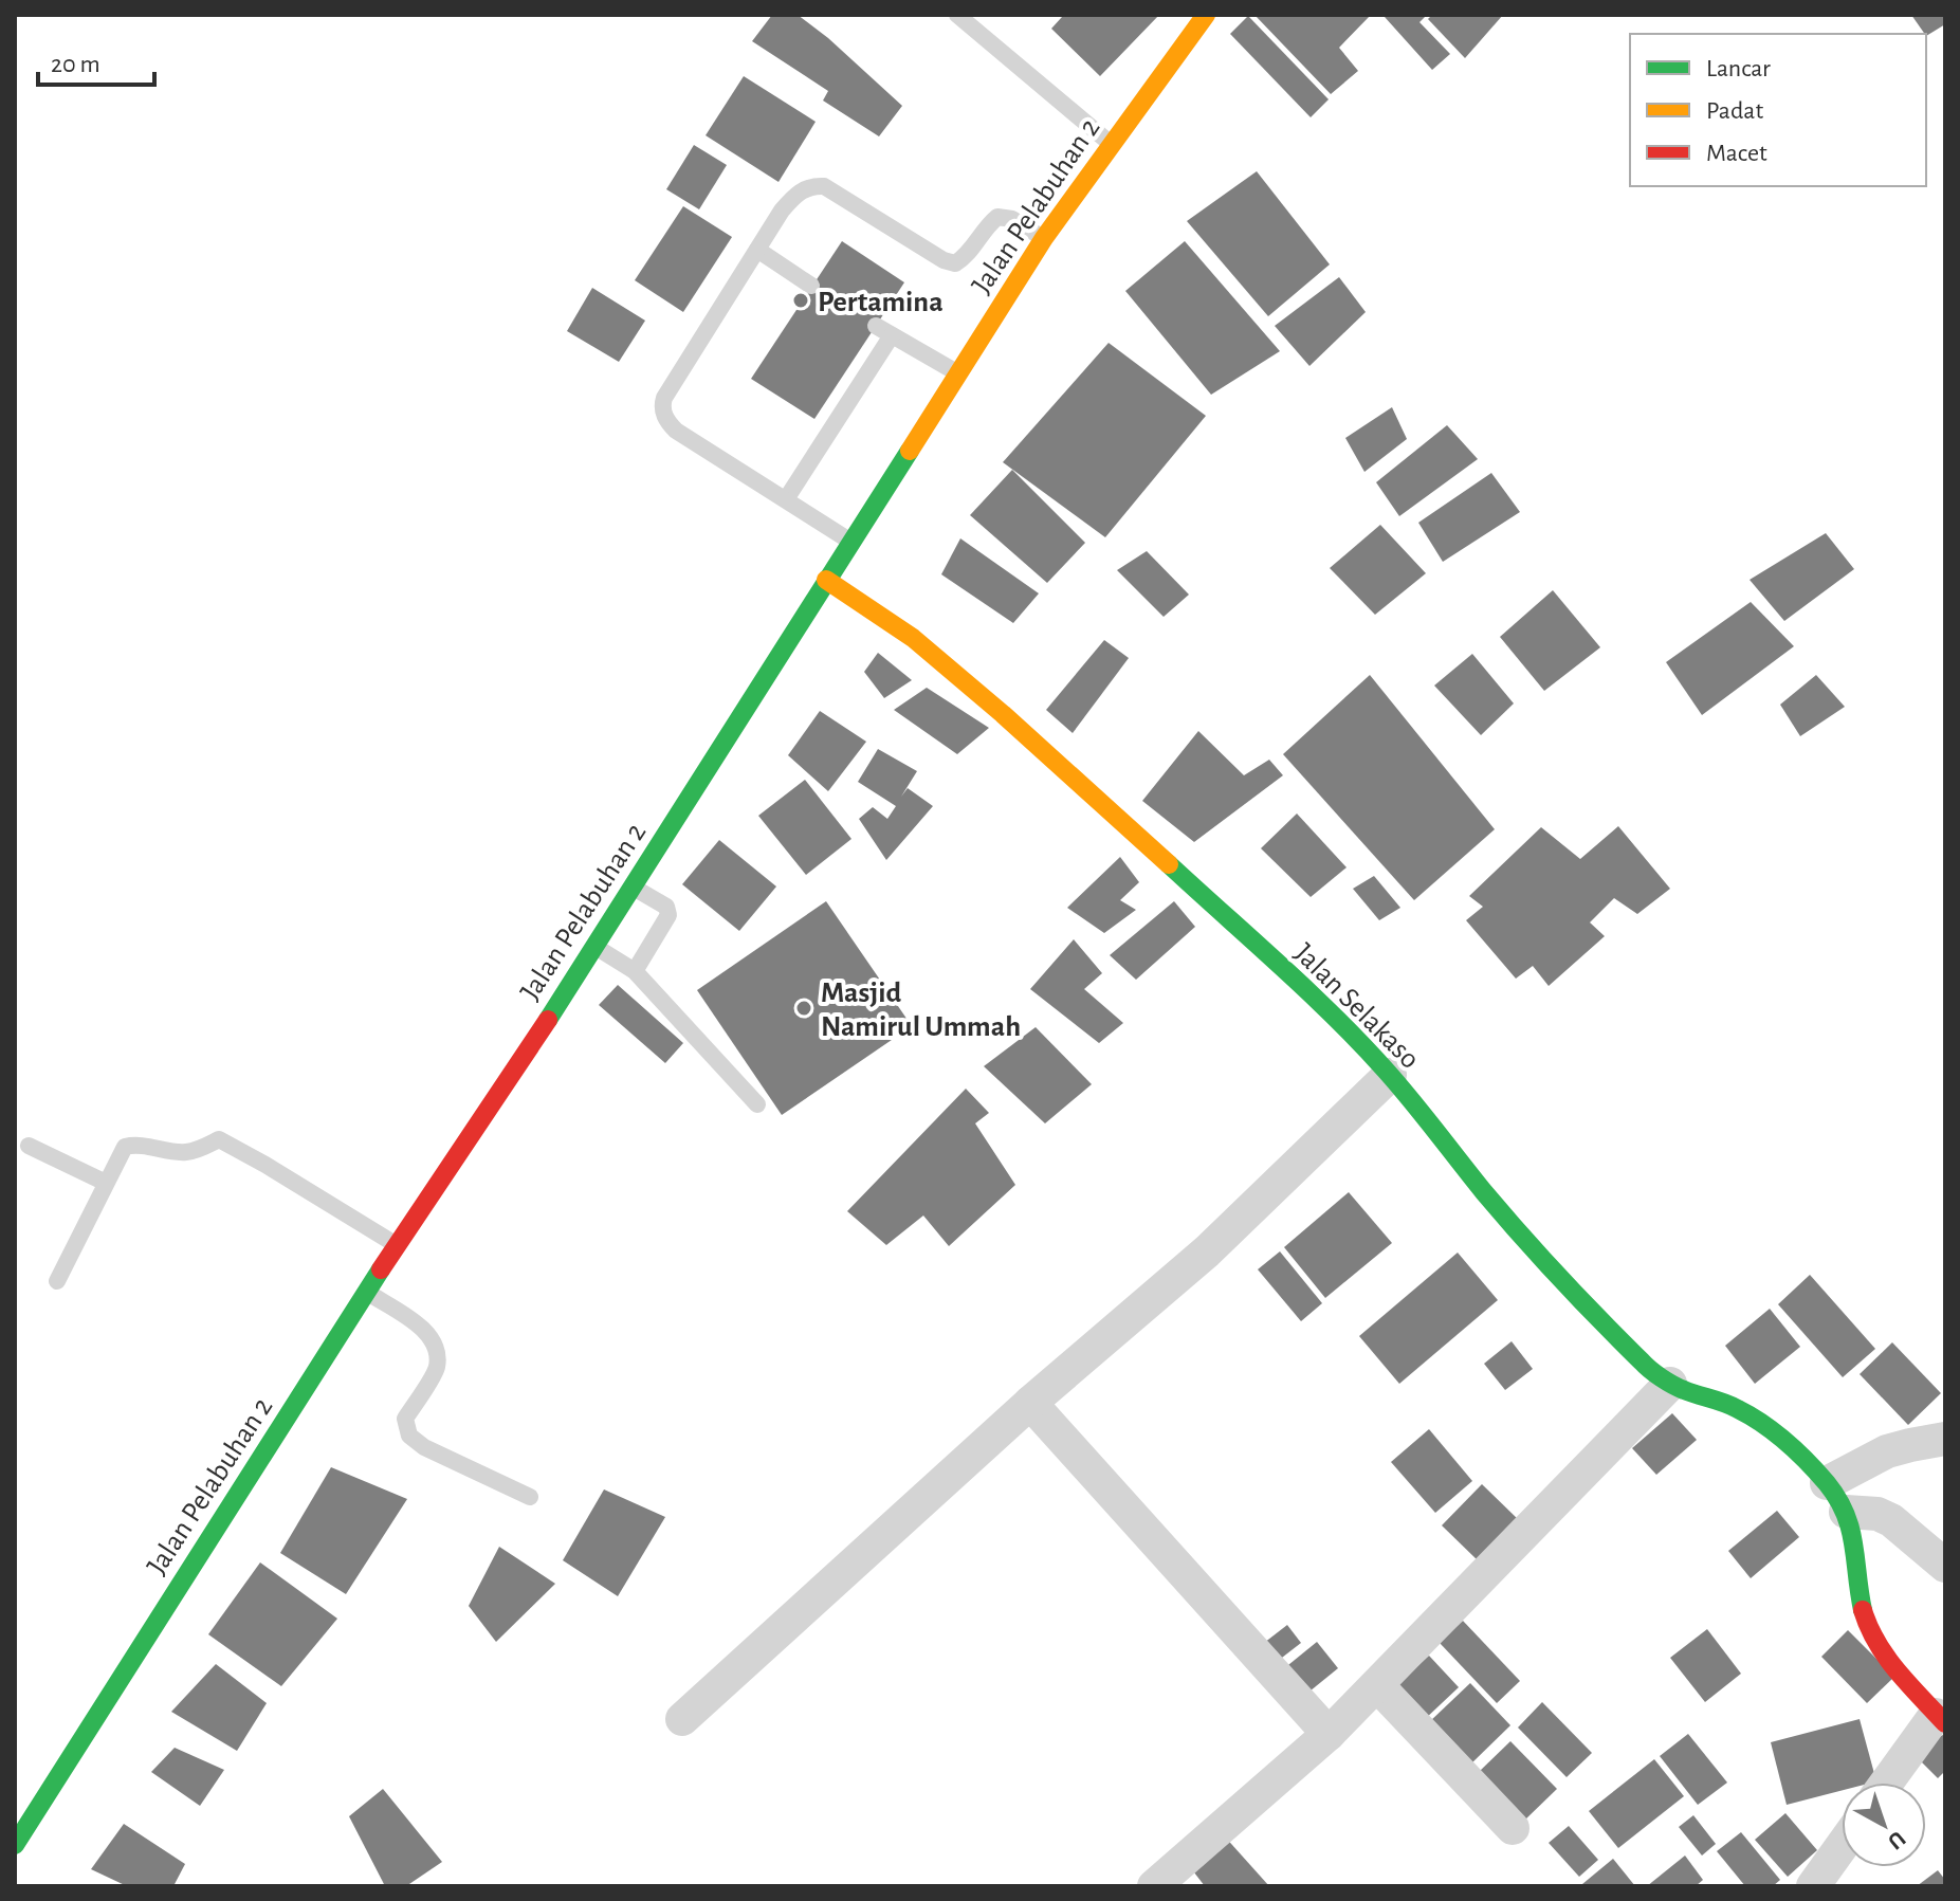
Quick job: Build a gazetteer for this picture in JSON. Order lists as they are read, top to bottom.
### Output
{
  "streets": {
    "main road": ["Jalan Pelabuhan 2", "Jalan Selakaso"]
  },
  "crossings": [
    ["Jalan Pelabuhan 2", "Jalan Selakaso"]
  ],
  "places": ["Pertamina", "Masjid Namirul Ummah"],
  "legend": ["Lancar", "Padat", "Macet"],
  "scale_bar": "20 m",
  "north": "bottom right"
}
